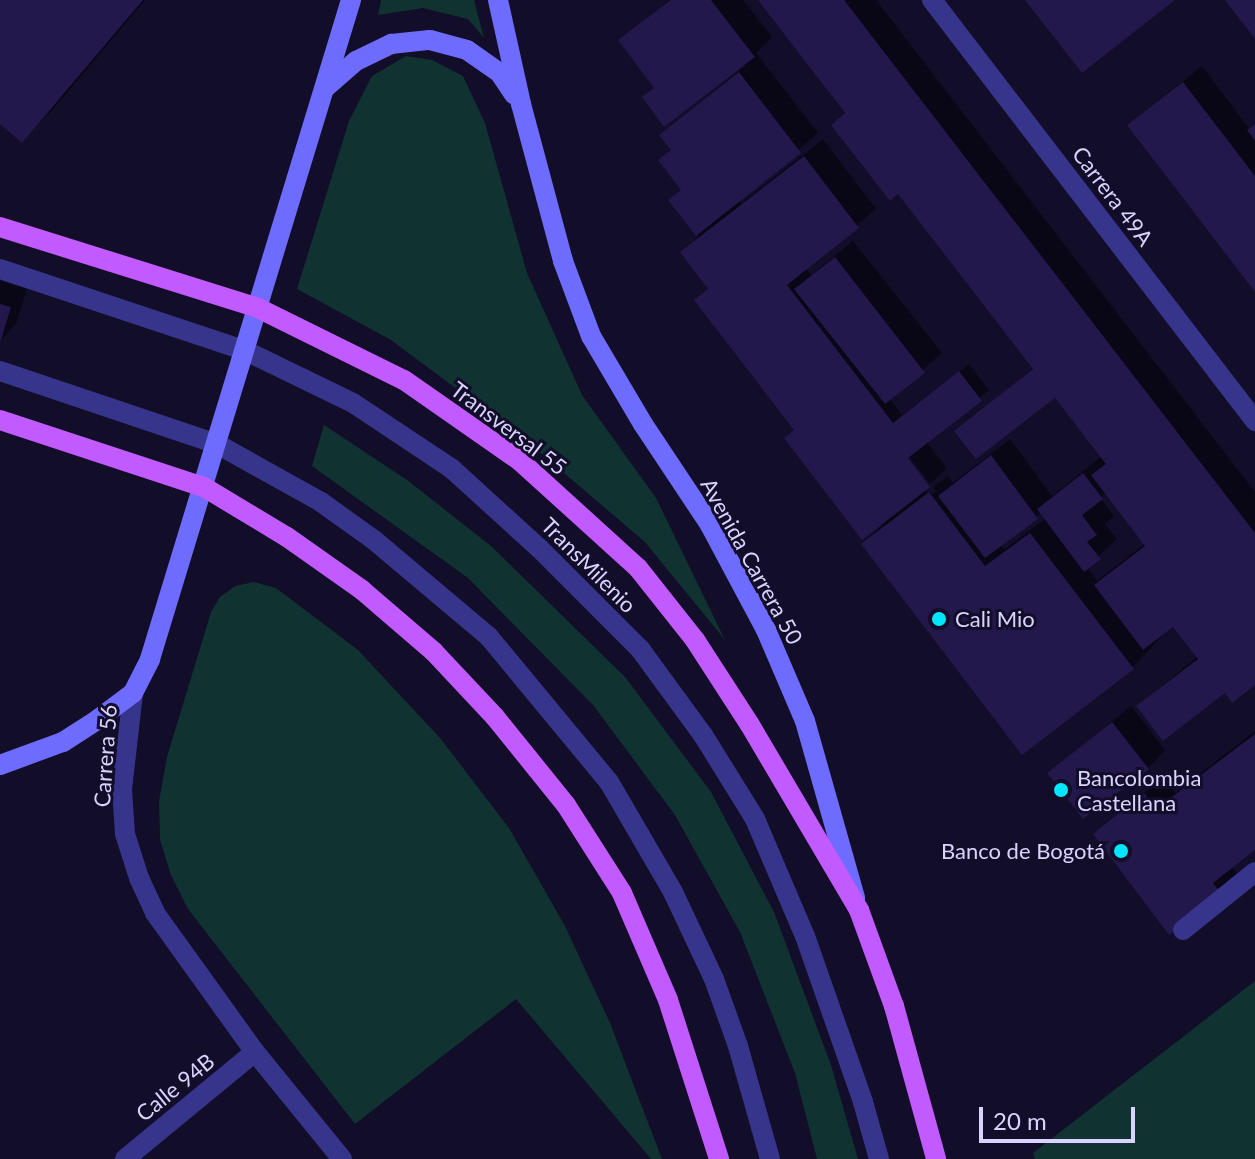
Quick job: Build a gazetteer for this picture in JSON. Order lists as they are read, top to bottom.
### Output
{
  "streets": {
    "main road": ["Transversal 55", "Avenida Carrera 50"],
    "street": [
      "Carrera 49A",
      "TransMilenio",
      "Carrera 56",
      "Calle 94B"
    ]
  },
  "crossings": [
    ["Transversal 55", "Avenida Carrera 50"],
    ["Transversal 55", "Carrera 56"],
    ["TransMilenio", "Carrera 56"],
    ["Carrera 56", "Calle 94B"]
  ],
  "places": ["Cali Mio", "Bancolombia Castellana", "Banco de Bogotá"],
  "scale_bar": "20 m"
}
